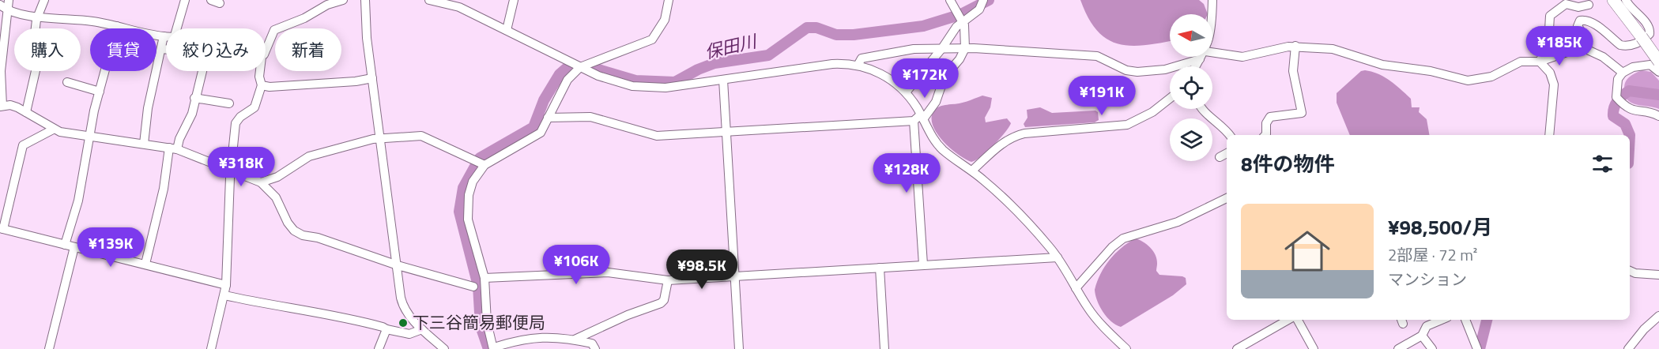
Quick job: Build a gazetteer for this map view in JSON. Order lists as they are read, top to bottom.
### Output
{
  "water": ["保田川"],
  "places": ["下三谷簡易郵便局"],
  "north": "left",
  "page": {
    "price": [
      "¥185K",
      "¥172K",
      "¥191K",
      "¥318K",
      "¥128K",
      "¥139K",
      "¥106K",
      "¥98.5K"
    ],
    "chip": [
      "購入",
      "賃貸",
      "絞り込み",
      "新着"
    ],
    "heading": "8件の物件",
    "list": [
      {
        "name": "¥98,500/月",
        "note": "2部屋 · 72 m² · マンション"
      }
    ]
  }
}
